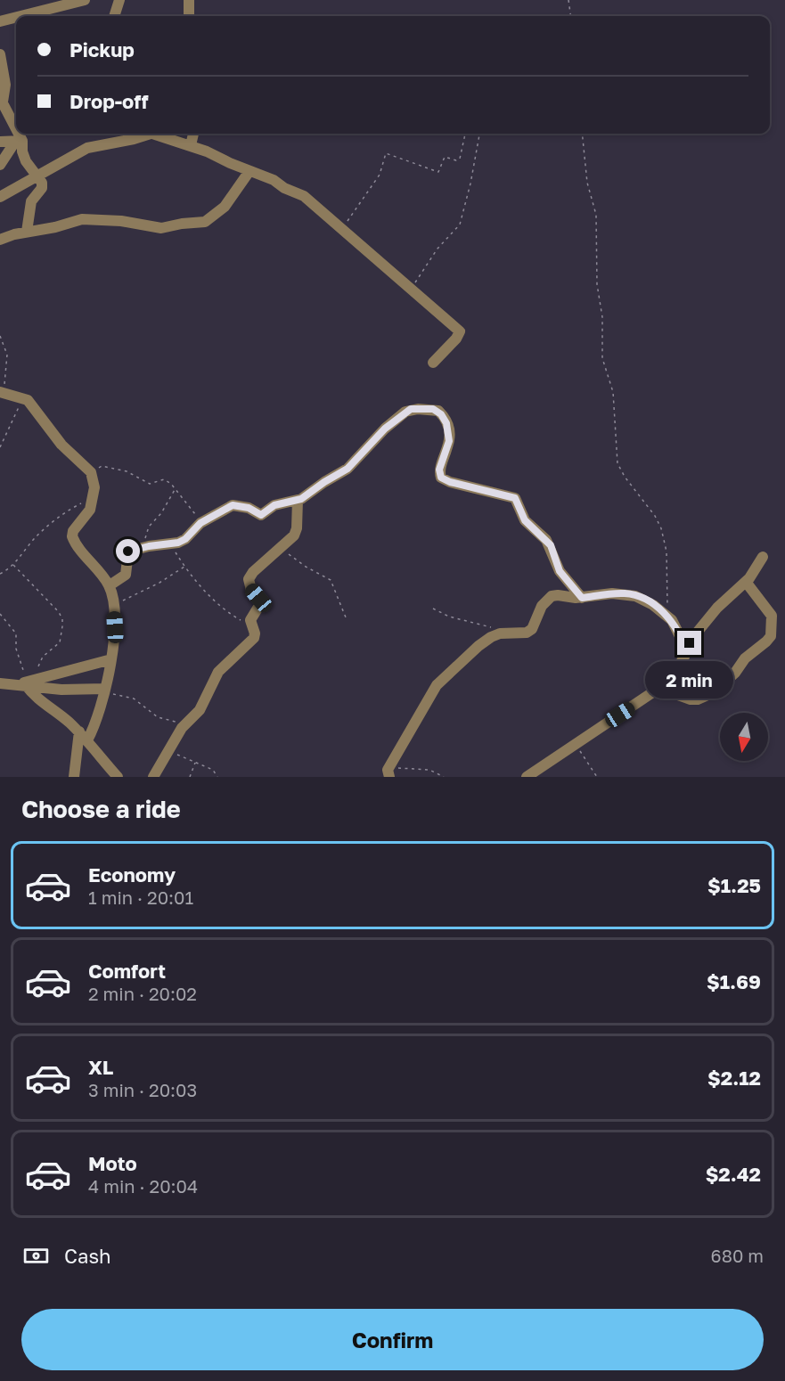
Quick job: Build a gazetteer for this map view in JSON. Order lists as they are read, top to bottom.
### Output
{
  "north": "bottom",
  "page": {
    "banner": ["Pickup", "Drop-off"],
    "bubble": "2 min",
    "heading": "Choose a ride",
    "list": [
      {
        "name": "Economy",
        "note": "1 min · 20:01",
        "value": "$1.25"
      },
      {
        "name": "Comfort",
        "note": "2 min · 20:02",
        "value": "$1.69"
      },
      {
        "name": "XL",
        "note": "3 min · 20:03",
        "value": "$2.12"
      },
      {
        "name": "Moto",
        "note": "4 min · 20:04",
        "value": "$2.42"
      }
    ],
    "pay": ["Cash", "680 m"],
    "buttons": "Confirm"
  }
}
